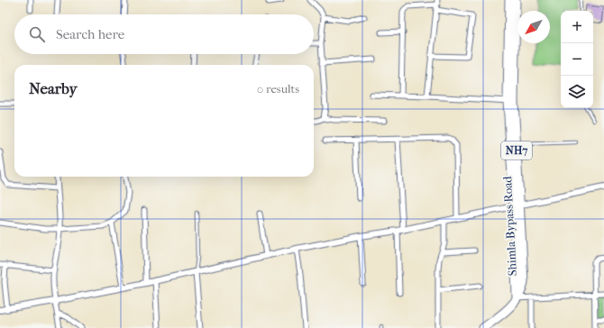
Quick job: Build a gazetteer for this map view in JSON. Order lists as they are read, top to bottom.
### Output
{
  "streets": {
    "highway": ["NH7", "Shimla Bypass Road"]
  },
  "north": "bottom left",
  "page": {
    "map_buttons": ["+", "−"],
    "search": "Search here",
    "heading": ["Nearby", "0 results"]
  }
}
